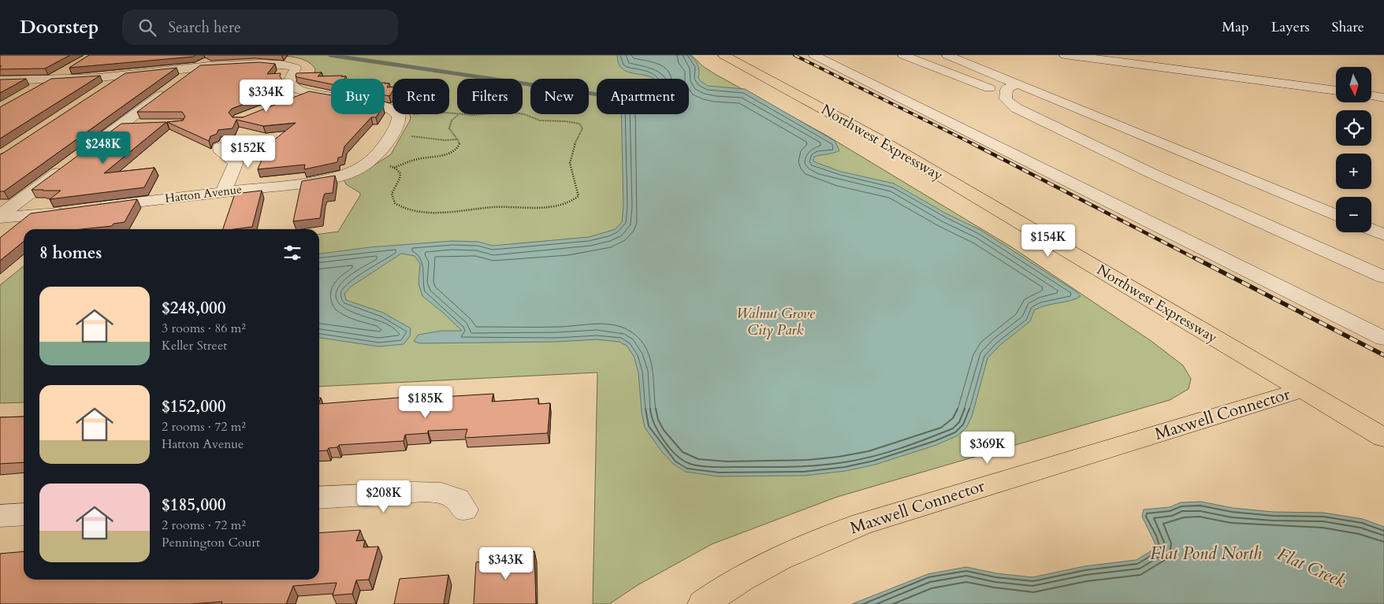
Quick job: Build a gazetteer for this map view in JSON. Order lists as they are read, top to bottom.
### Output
{
  "streets": {
    "main road": ["Northwest Expressway", "Maxwell Connector"],
    "street": ["Hatton Avenue"]
  },
  "crossings": [
    ["Northwest Expressway", "Maxwell Connector"]
  ],
  "water": ["Flat Pond North", "Flat Creek"],
  "parks": ["Walnut Grove City Park"],
  "north": "bottom",
  "page": {
    "header": "Doorstep",
    "search": "Search here",
    "nav": ["Map", "Layers", "Share"],
    "map_buttons": ["+", "−"],
    "chip": [
      "Buy",
      "Rent",
      "Filters",
      "New",
      "Apartment"
    ],
    "price": [
      "$334K",
      "$248K",
      "$152K",
      "$154K",
      "$185K",
      "$369K",
      "$208K",
      "$343K"
    ],
    "heading": "8 homes",
    "list": [
      {
        "name": "$248,000",
        "note": "3 rooms · 86 m² · Keller Street"
      },
      {
        "name": "$152,000",
        "note": "2 rooms · 72 m² · Hatton Avenue"
      },
      {
        "name": "$185,000",
        "note": "2 rooms · 72 m² · Pennington Court"
      }
    ]
  }
}
